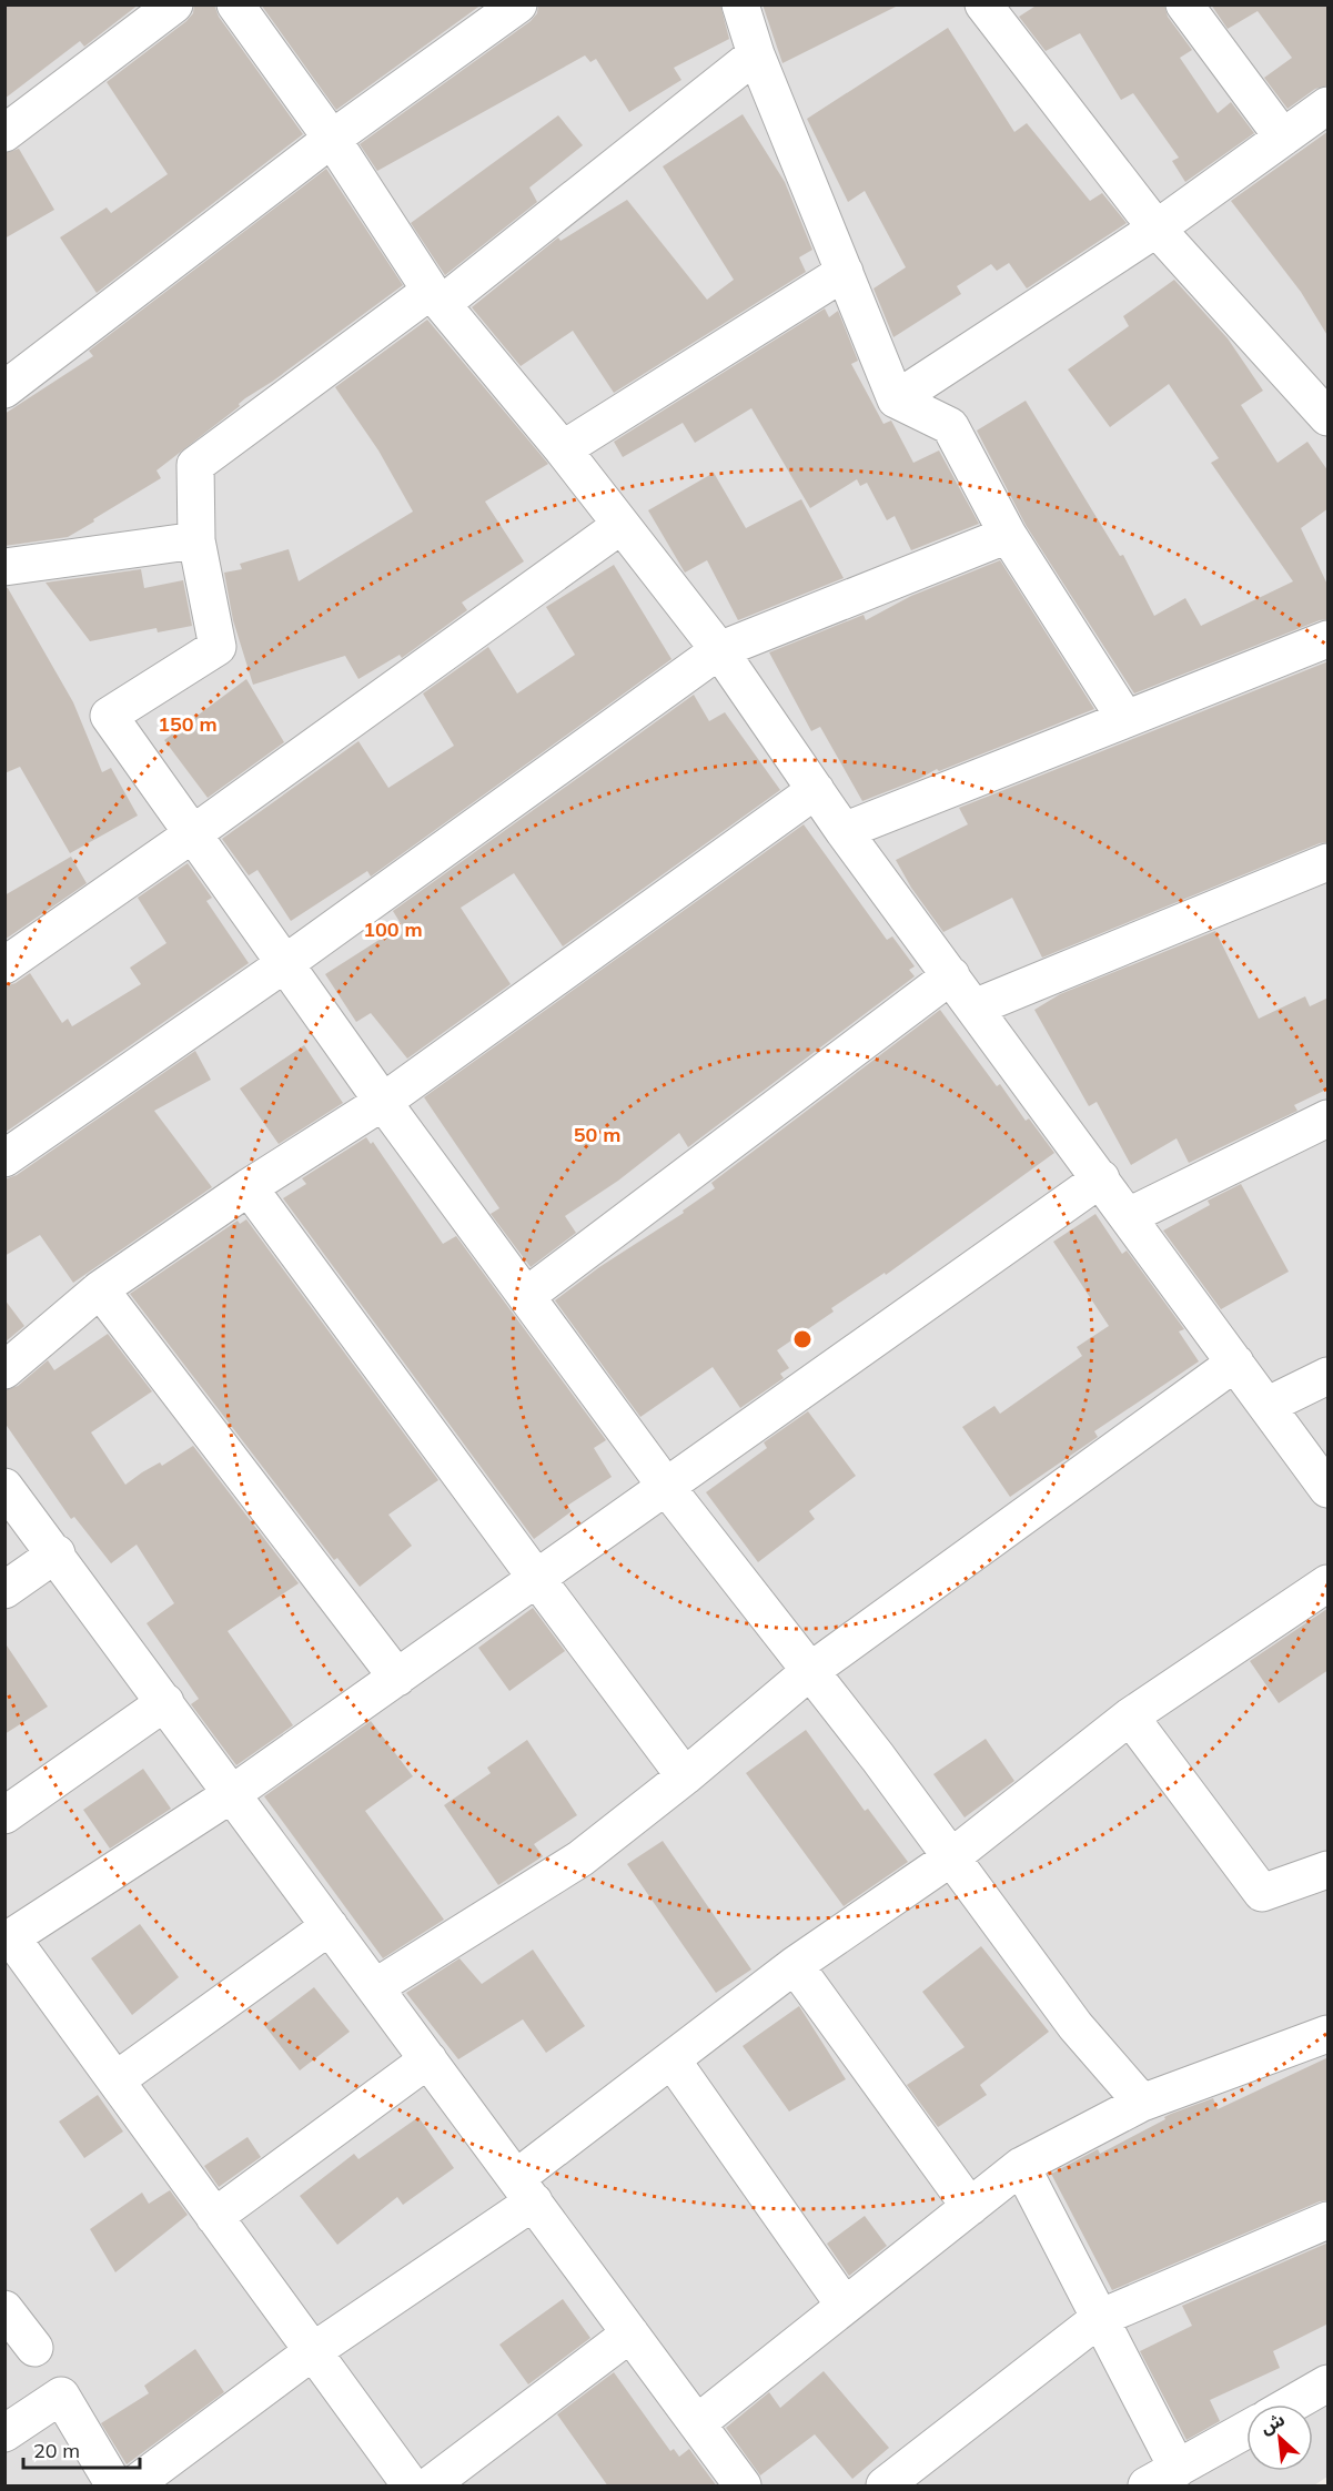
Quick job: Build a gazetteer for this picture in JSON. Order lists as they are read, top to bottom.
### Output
{
  "scale_bar": "20 m",
  "north": "top left",
  "rings": ["150 m", "100 m", "50 m"]
}
